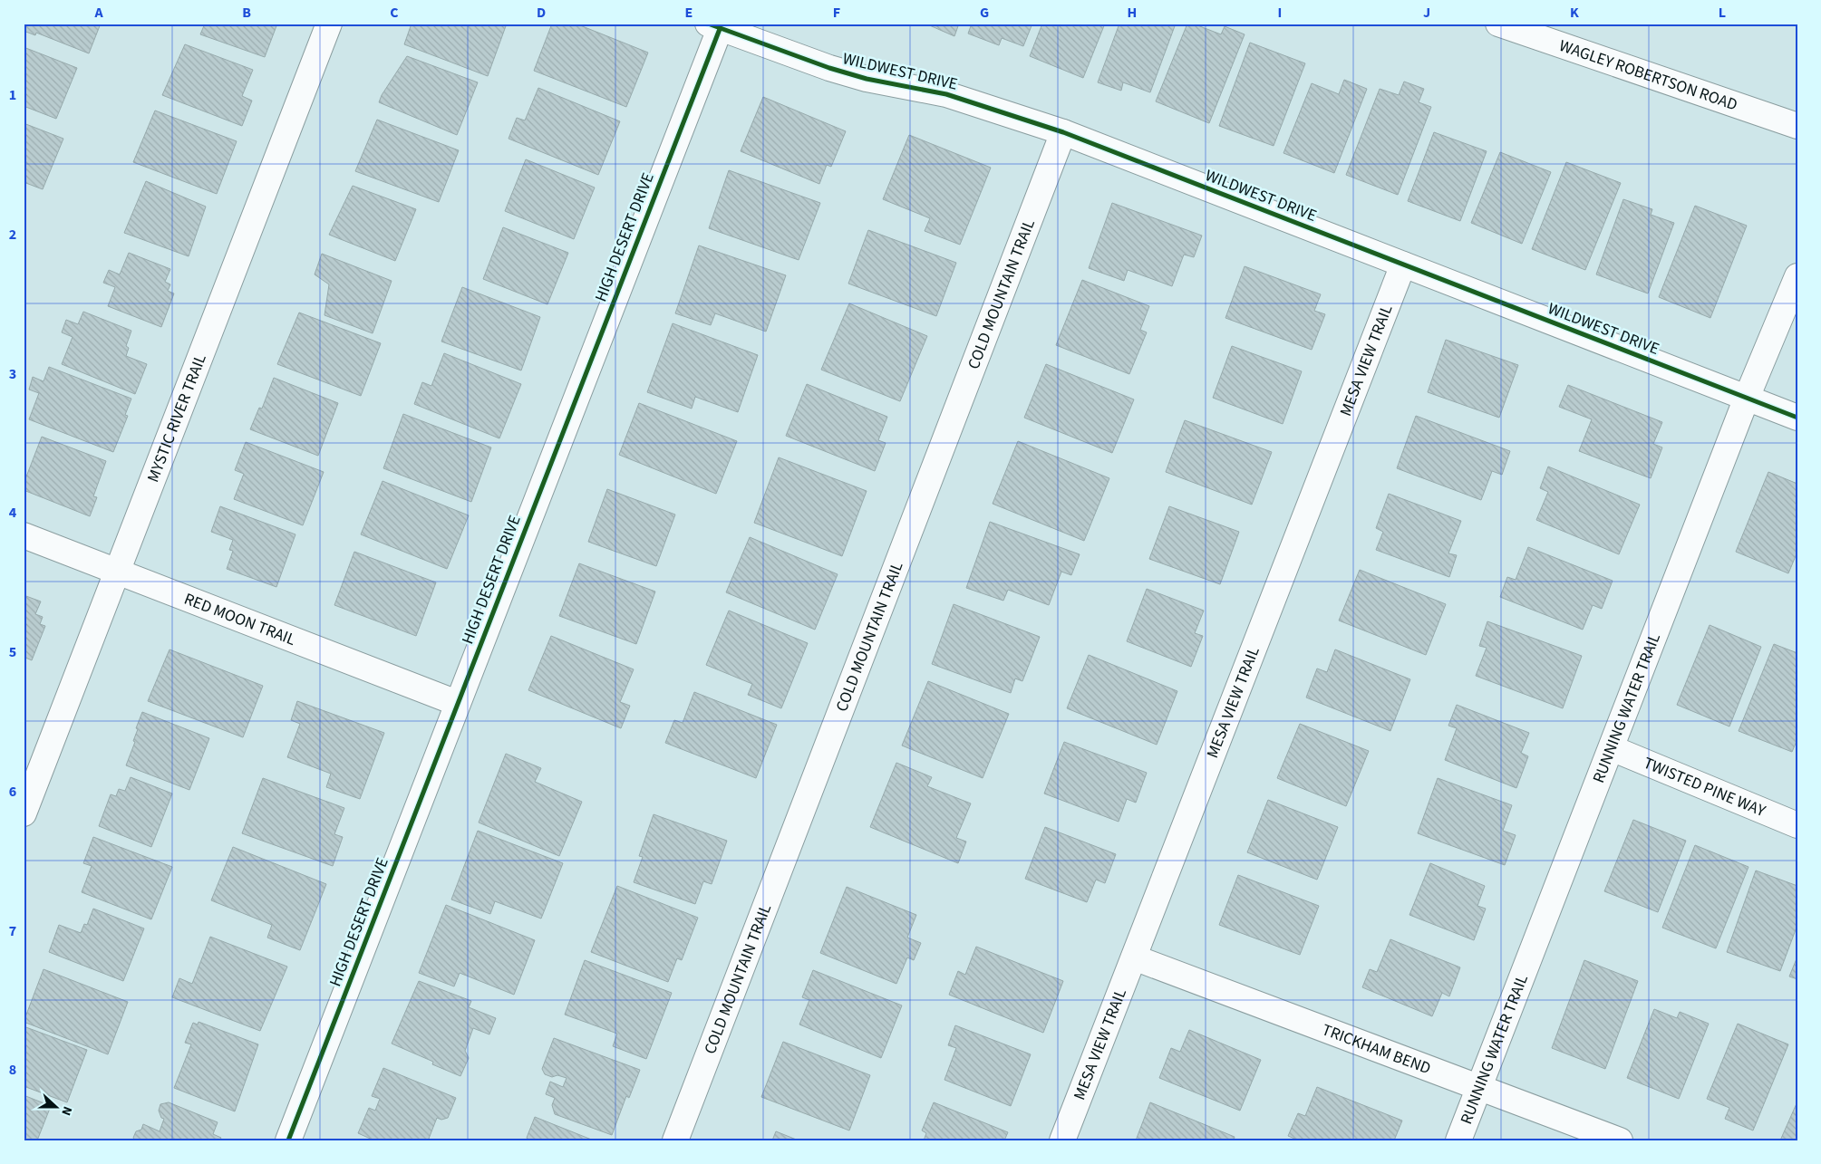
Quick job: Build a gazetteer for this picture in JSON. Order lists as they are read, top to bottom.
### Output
{
  "streets": {
    "street": [
      "WILDWEST DRIVE",
      "WAGLEY ROBERTSON ROAD",
      "HIGH DESERT DRIVE",
      "COLD MOUNTAIN TRAIL",
      "MESA VIEW TRAIL",
      "MYSTIC RIVER TRAIL",
      "RED MOON TRAIL",
      "RUNNING WATER TRAIL",
      "TWISTED PINE WAY",
      "TRICKHAM BEND"
    ]
  },
  "crossings": [
    ["WILDWEST DRIVE", "HIGH DESERT DRIVE"],
    ["WILDWEST DRIVE", "COLD MOUNTAIN TRAIL"],
    ["WILDWEST DRIVE", "MESA VIEW TRAIL"],
    ["WILDWEST DRIVE", "RUNNING WATER TRAIL"],
    ["HIGH DESERT DRIVE", "RED MOON TRAIL"],
    ["MESA VIEW TRAIL", "TRICKHAM BEND"],
    ["MYSTIC RIVER TRAIL", "RED MOON TRAIL"],
    ["RUNNING WATER TRAIL", "TWISTED PINE WAY"],
    ["RUNNING WATER TRAIL", "TRICKHAM BEND"]
  ],
  "north": "right",
  "grid": {
    "columns": [
      "A",
      "B",
      "C",
      "D",
      "E",
      "F",
      "G",
      "H",
      "I",
      "J",
      "K",
      "L"
    ],
    "rows": [
      "1",
      "2",
      "3",
      "4",
      "5",
      "6",
      "7",
      "8"
    ]
  }
}
